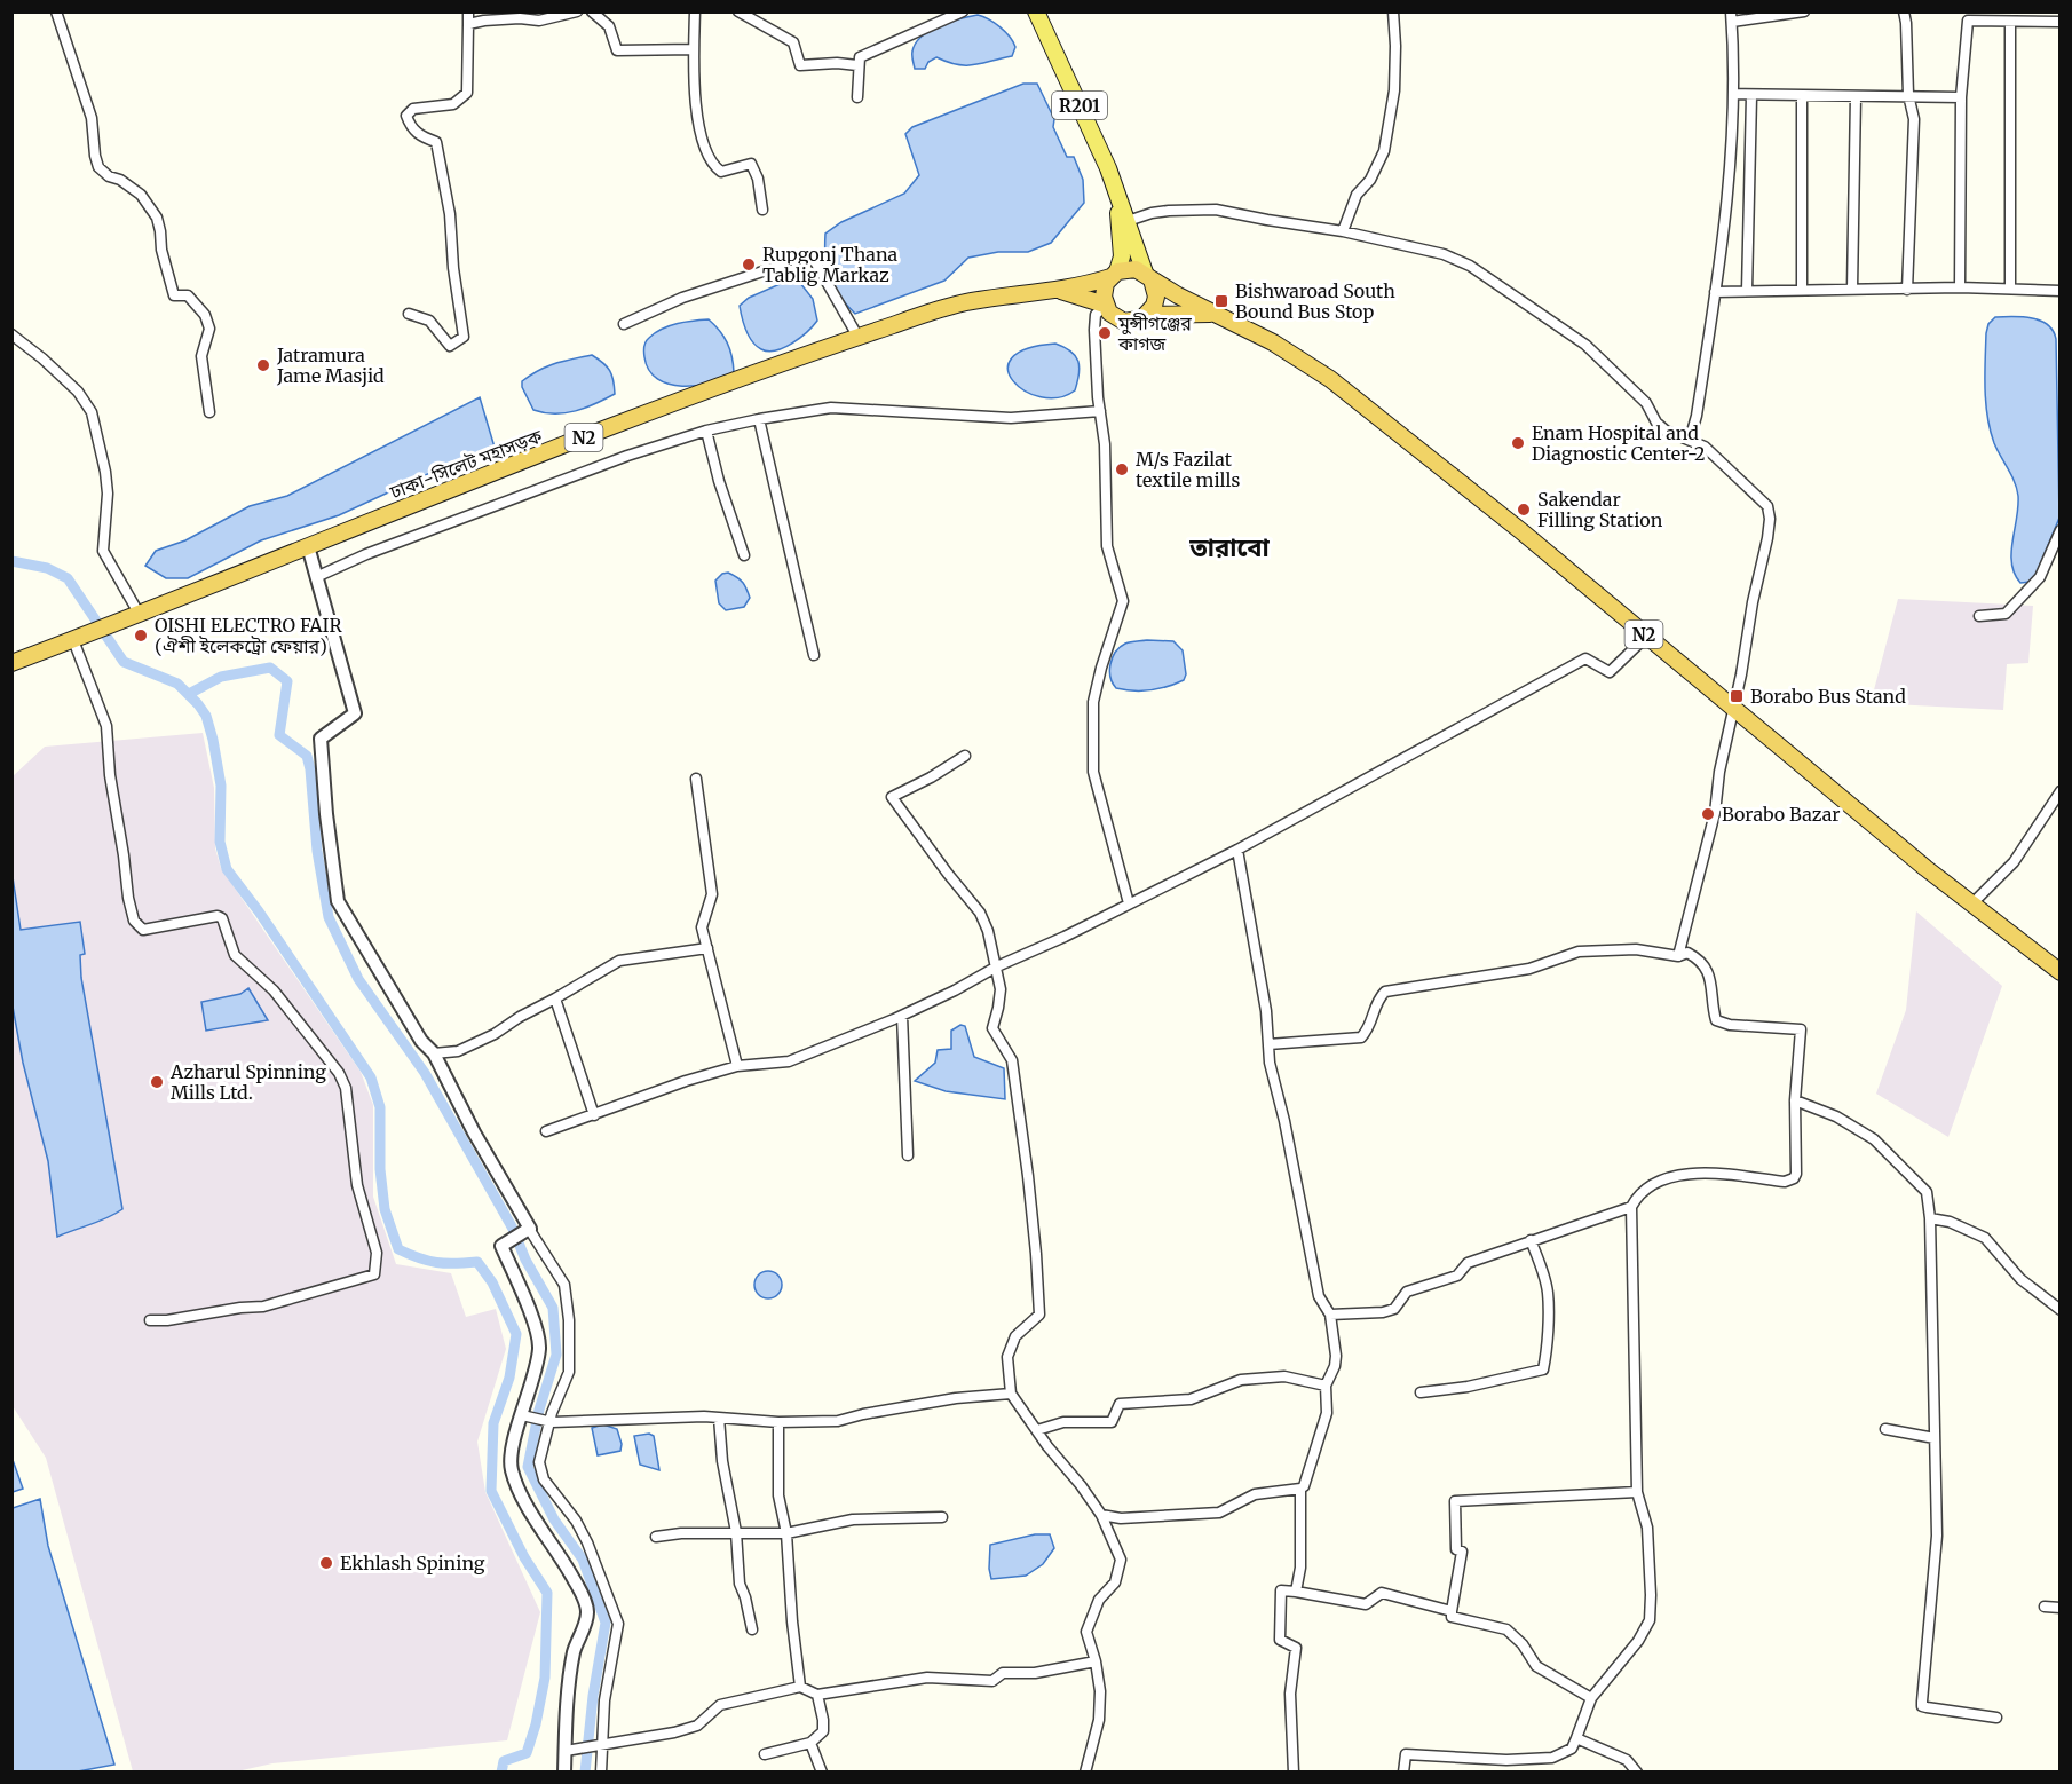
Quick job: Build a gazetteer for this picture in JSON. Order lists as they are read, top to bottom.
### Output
{
  "streets": {
    "highway": ["N2", "ঢাকা-সিলেট মহাসড়ক"],
    "main road": ["R201"]
  },
  "crossings": [
    ["N2", "ঢাকা-সিলেট মহাসড়ক"]
  ],
  "districts": ["তারাবো"],
  "places": {
    "other": [
      "Rupgonj Thana Tablig Markaz",
      "মুন্সীগঞ্জের কাগজ",
      "Jatramura Jame Masjid",
      "Enam Hospital and Diagnostic Center-2",
      "M/s Fazilat textile mills",
      "Sakendar Filling Station",
      "OISHI ELECTRO FAIR (ঐশী ইলেকট্রো ফেয়ার)",
      "Borabo Bazar",
      "Azharul Spinning Mills Ltd.",
      "Ekhlash Spining"
    ],
    "transit": ["Bishwaroad South Bound Bus Stop", "Borabo Bus Stand"]
  }
}
